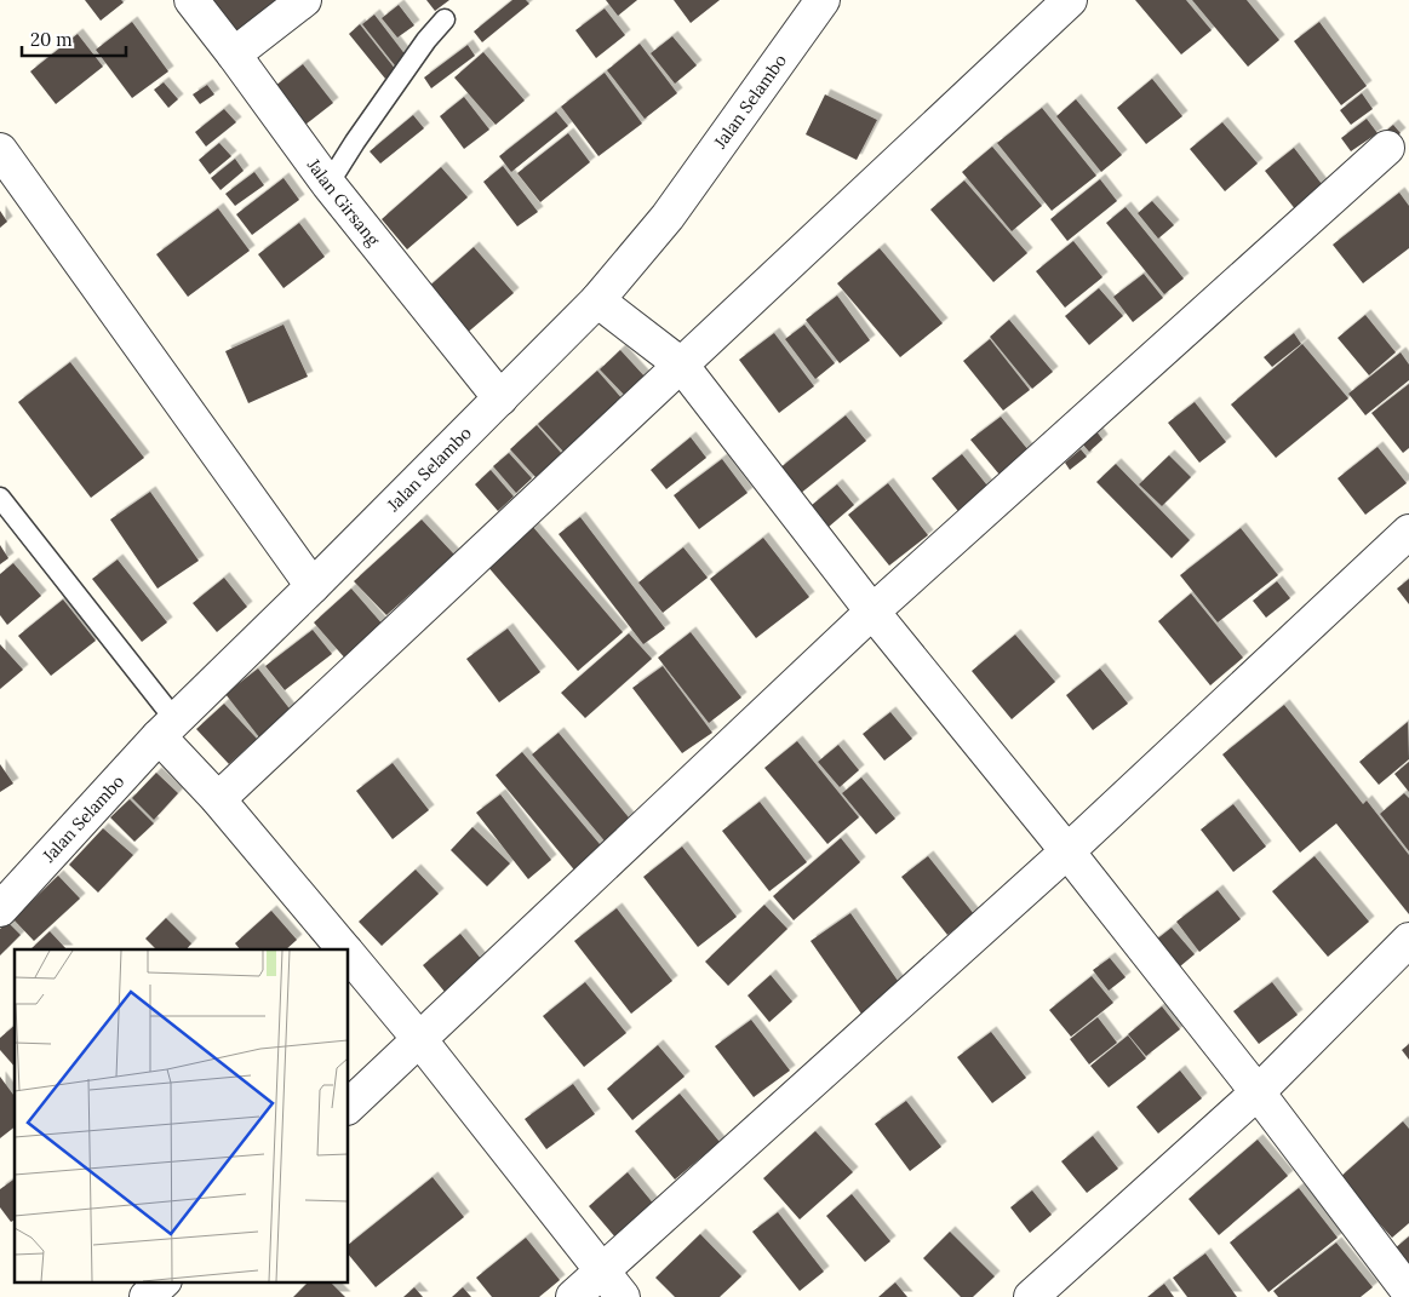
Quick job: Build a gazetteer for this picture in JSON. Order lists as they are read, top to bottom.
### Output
{
  "streets": {
    "street": ["Jalan Selambo", "Jalan Girsang"]
  },
  "crossings": [
    ["Jalan Selambo", "Jalan Girsang"]
  ],
  "scale_bar": "20 m"
}
